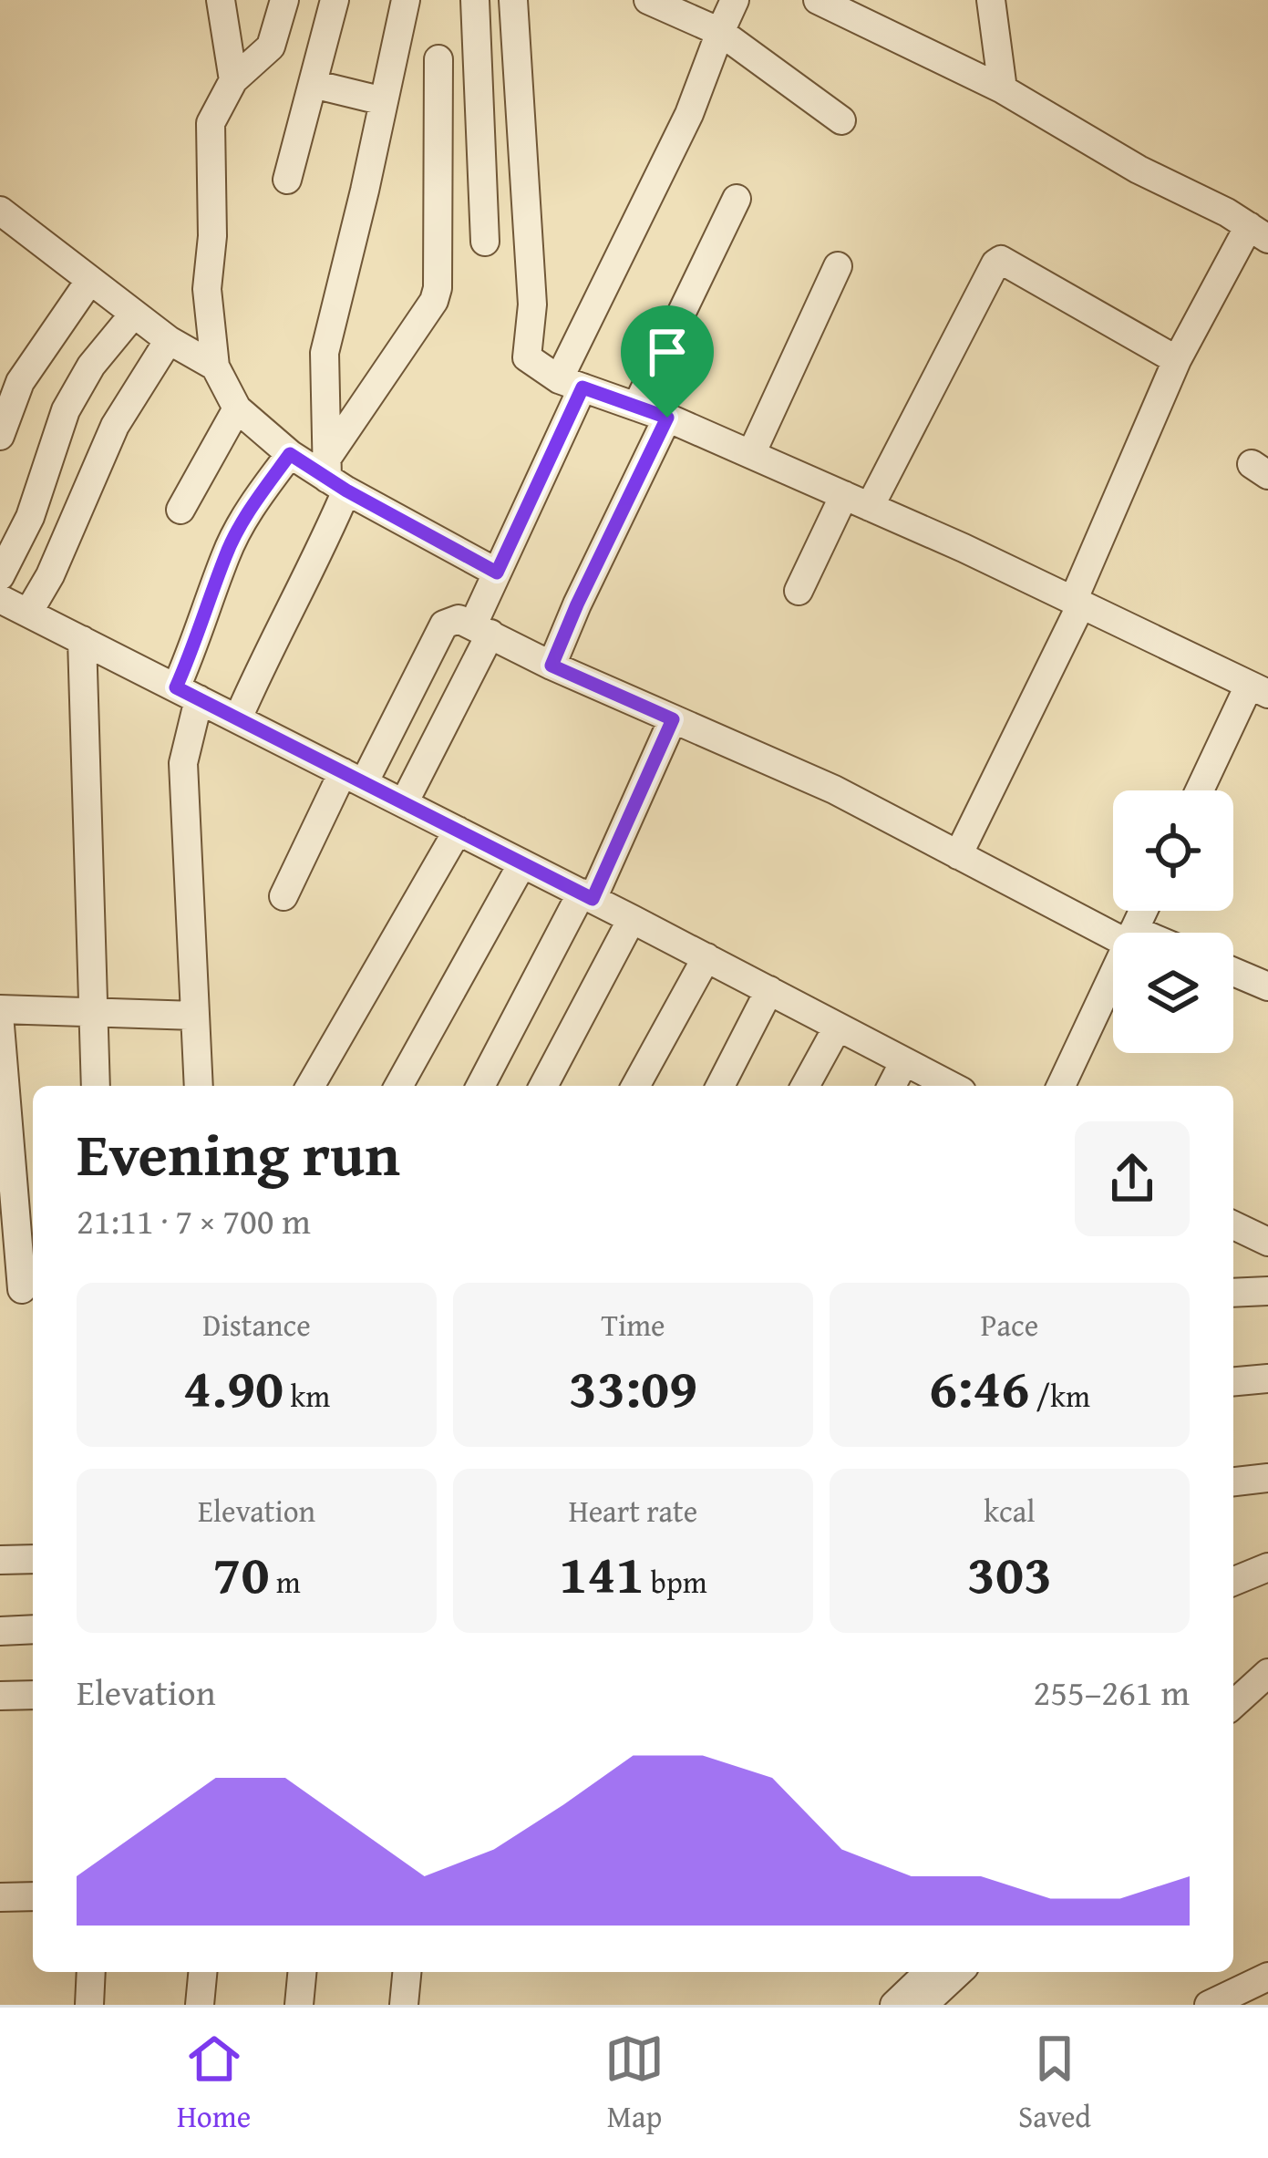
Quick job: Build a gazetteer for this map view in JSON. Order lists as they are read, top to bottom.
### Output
{
  "page": {
    "heading": ["Evening run", "21:11 · 7 × 700 m"],
    "stats": [
      ["Distance", "4.90 km"],
      ["Time", "33:09"],
      ["Pace", "6:46 /km"],
      ["Elevation", "70 m"],
      ["Heart rate", "141 bpm"],
      ["kcal", "303"]
    ],
    "chart": ["Elevation", "255–261 m"],
    "tabs": ["Home", "Map", "Saved"]
  }
}
